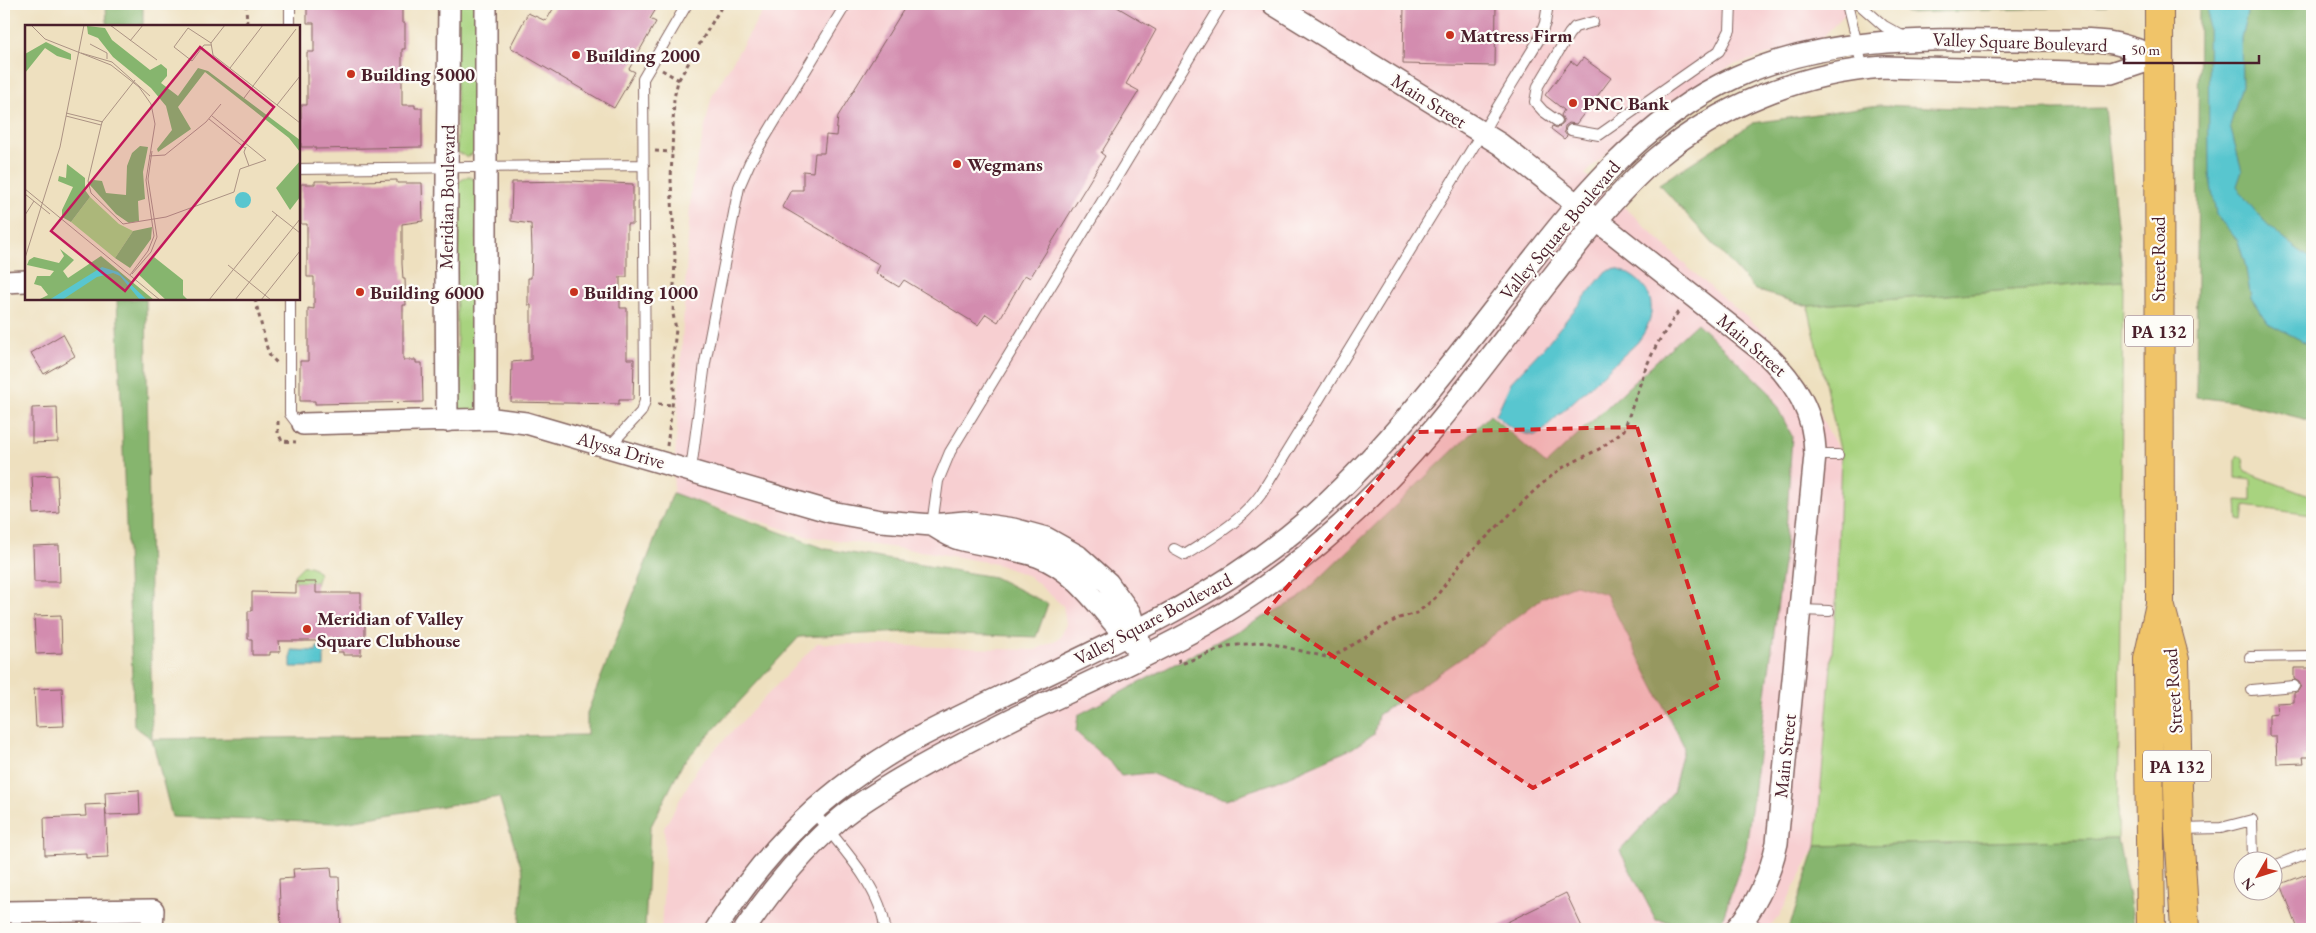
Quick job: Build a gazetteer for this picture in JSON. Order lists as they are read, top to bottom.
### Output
{
  "streets": {
    "main road": ["Street Road", "PA 132"],
    "street": [
      "Valley Square Boulevard",
      "Main Street",
      "Meridian Boulevard",
      "Alyssa Drive"
    ]
  },
  "crossings": [
    ["Valley Square Boulevard", "Main Street"],
    ["Valley Square Boulevard", "Street Road"],
    ["Valley Square Boulevard", "Alyssa Drive"],
    ["Meridian Boulevard", "Alyssa Drive"]
  ],
  "places": [
    "Mattress Firm",
    "Building 2000",
    "Building 5000",
    "PNC Bank",
    "Wegmans",
    "Building 6000",
    "Building 1000",
    "Meridian of Valley Square Clubhouse"
  ],
  "scale_bar": "50 m",
  "north": "bottom left"
}
